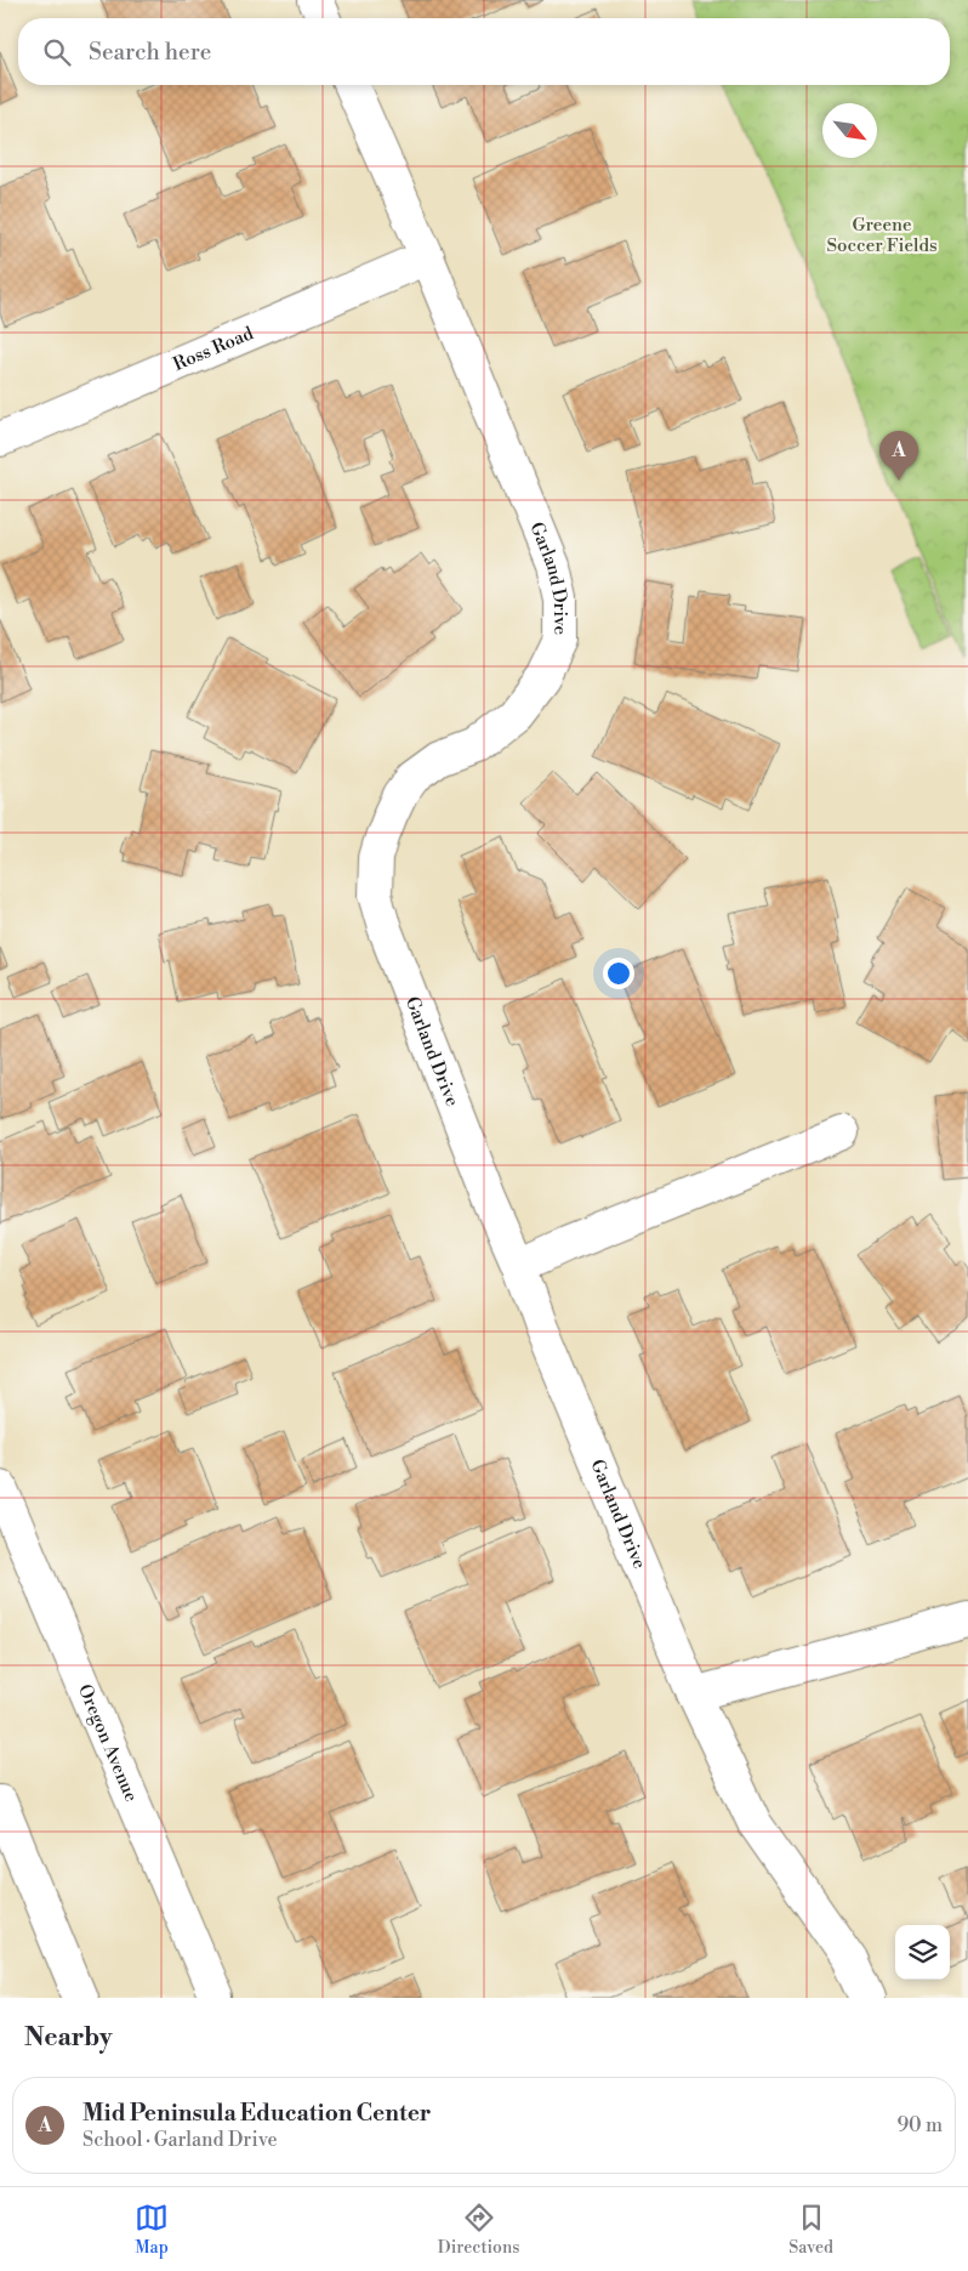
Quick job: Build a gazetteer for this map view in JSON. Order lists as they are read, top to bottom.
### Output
{
  "streets": {
    "street": ["Ross Road", "Garland Drive", "Oregon Avenue"]
  },
  "crossings": [
    ["Ross Road", "Garland Drive"]
  ],
  "parks": ["Greene Soccer Fields"],
  "north": "bottom right",
  "page": {
    "search": "Search here",
    "pins": "A",
    "heading": "Nearby",
    "list": [
      {
        "mark": "A",
        "name": "Mid Peninsula Education Center",
        "note": "School · Garland Drive",
        "value": "90 m"
      }
    ],
    "nav": ["Map", "Directions", "Saved"]
  }
}
